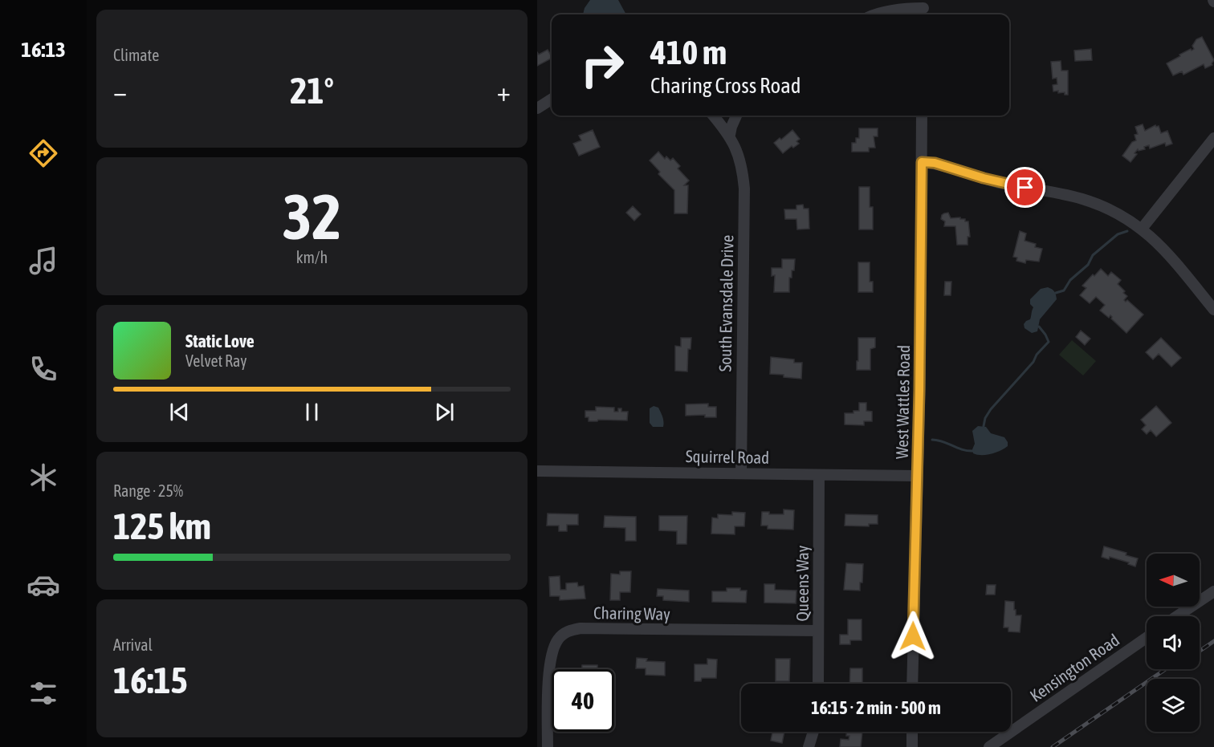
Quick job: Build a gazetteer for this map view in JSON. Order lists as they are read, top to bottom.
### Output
{
  "streets": {
    "street": [
      "South Evansdale Drive",
      "West Wattles Road",
      "Squirrel Road",
      "Queens Way",
      "Charing Way",
      "Kensington Road"
    ]
  },
  "crossings": [
    ["South Evansdale Drive", "Squirrel Road"],
    ["West Wattles Road", "Squirrel Road"],
    ["Squirrel Road", "Queens Way"],
    ["Queens Way", "Charing Way"]
  ],
  "north": "left",
  "page": {
    "tabs": "16:13",
    "tile": [
      "Climate",
      ["32", "km/h"],
      ["Range · 25%", "125 km"],
      ["Arrival", "16:15"]
    ],
    "turn": ["410 m", "Charing Cross Road"],
    "heat": ["−", "21°", "+"],
    "song": ["Static Love", "Velvet Ray"],
    "limit": "40",
    "trip": "16:15 · 2 min · 500 m"
  }
}
